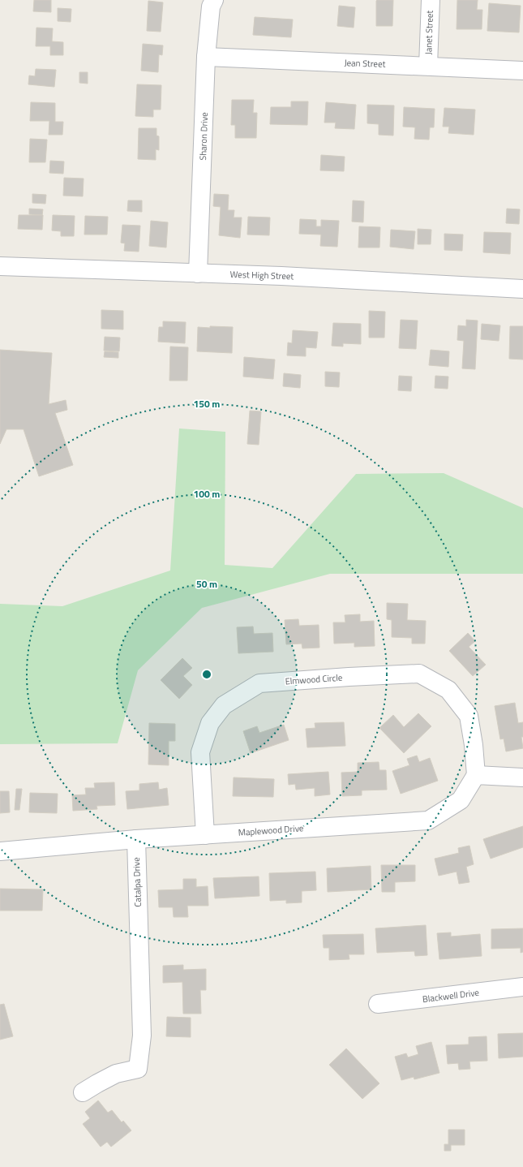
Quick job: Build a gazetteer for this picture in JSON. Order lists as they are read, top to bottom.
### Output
{
  "streets": {
    "street": [
      "Janet Street",
      "Jean Street",
      "Sharon Drive",
      "West High Street",
      "Elmwood Circle",
      "Maplewood Drive",
      "Catalpa Drive",
      "Blackwell Drive"
    ]
  },
  "crossings": [
    ["Janet Street", "Jean Street"],
    ["Jean Street", "Sharon Drive"],
    ["Sharon Drive", "West High Street"],
    ["Elmwood Circle", "Maplewood Drive"],
    ["Maplewood Drive", "Catalpa Drive"]
  ],
  "rings": ["150 m", "100 m", "50 m"]
}
